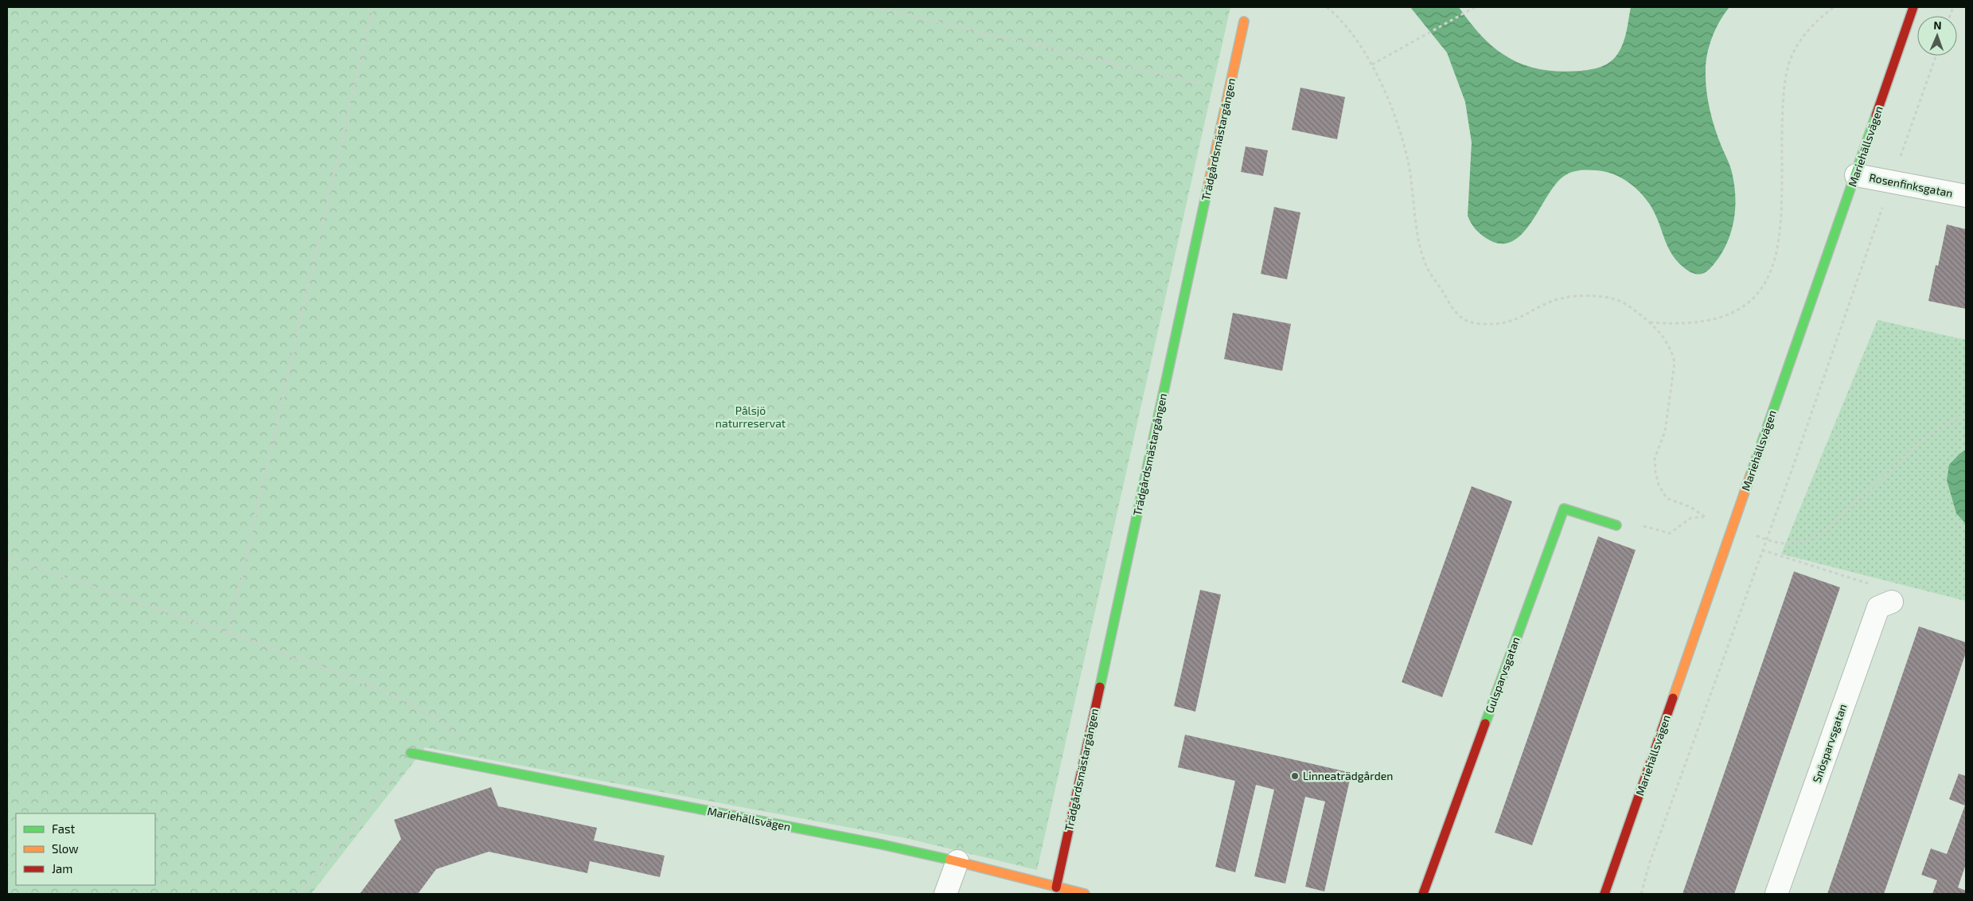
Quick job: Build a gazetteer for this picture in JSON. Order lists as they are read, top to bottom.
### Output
{
  "streets": {
    "street": [
      "Trädgårdsmästargången",
      "Mariehällsvägen",
      "Rosenfinksgatan",
      "Gulsparvsgatan",
      "Snösparvsgatan"
    ]
  },
  "crossings": [
    ["Trädgårdsmästargången", "Mariehällsvägen"],
    ["Mariehällsvägen", "Rosenfinksgatan"]
  ],
  "parks": ["Pålsjö naturreservat"],
  "places": ["Linneaträdgården"],
  "legend": ["Fast", "Slow", "Jam"],
  "north": "top"
}
